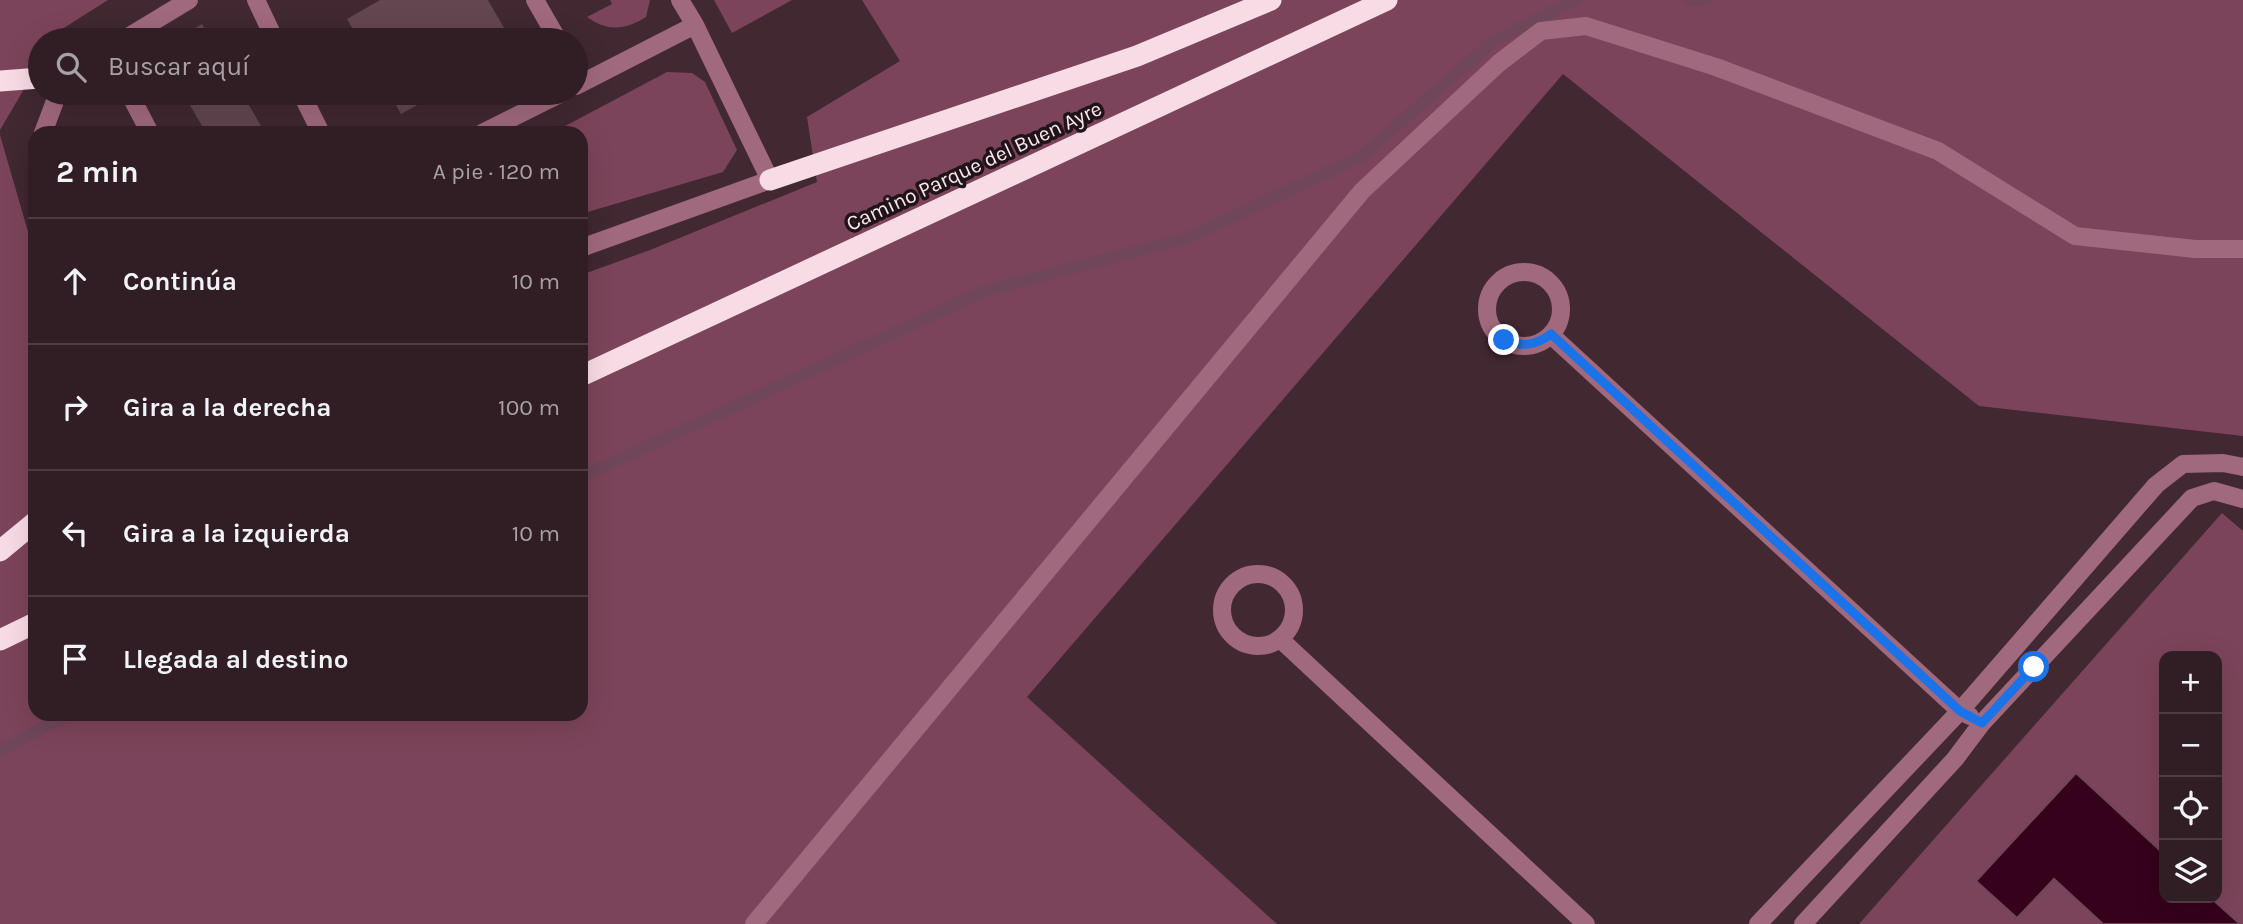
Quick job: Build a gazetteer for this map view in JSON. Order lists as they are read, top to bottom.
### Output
{
  "streets": {
    "highway": ["Camino Parque del Buen Ayre"]
  },
  "page": {
    "search": "Buscar aquí",
    "heading": ["2 min", "A pie · 120 m"],
    "list": [
      ["Continúa", "10 m"],
      ["Gira a la derecha", "100 m"],
      ["Gira a la izquierda", "10 m"],
      "Llegada al destino"
    ],
    "map_buttons": ["+", "−"]
  }
}
